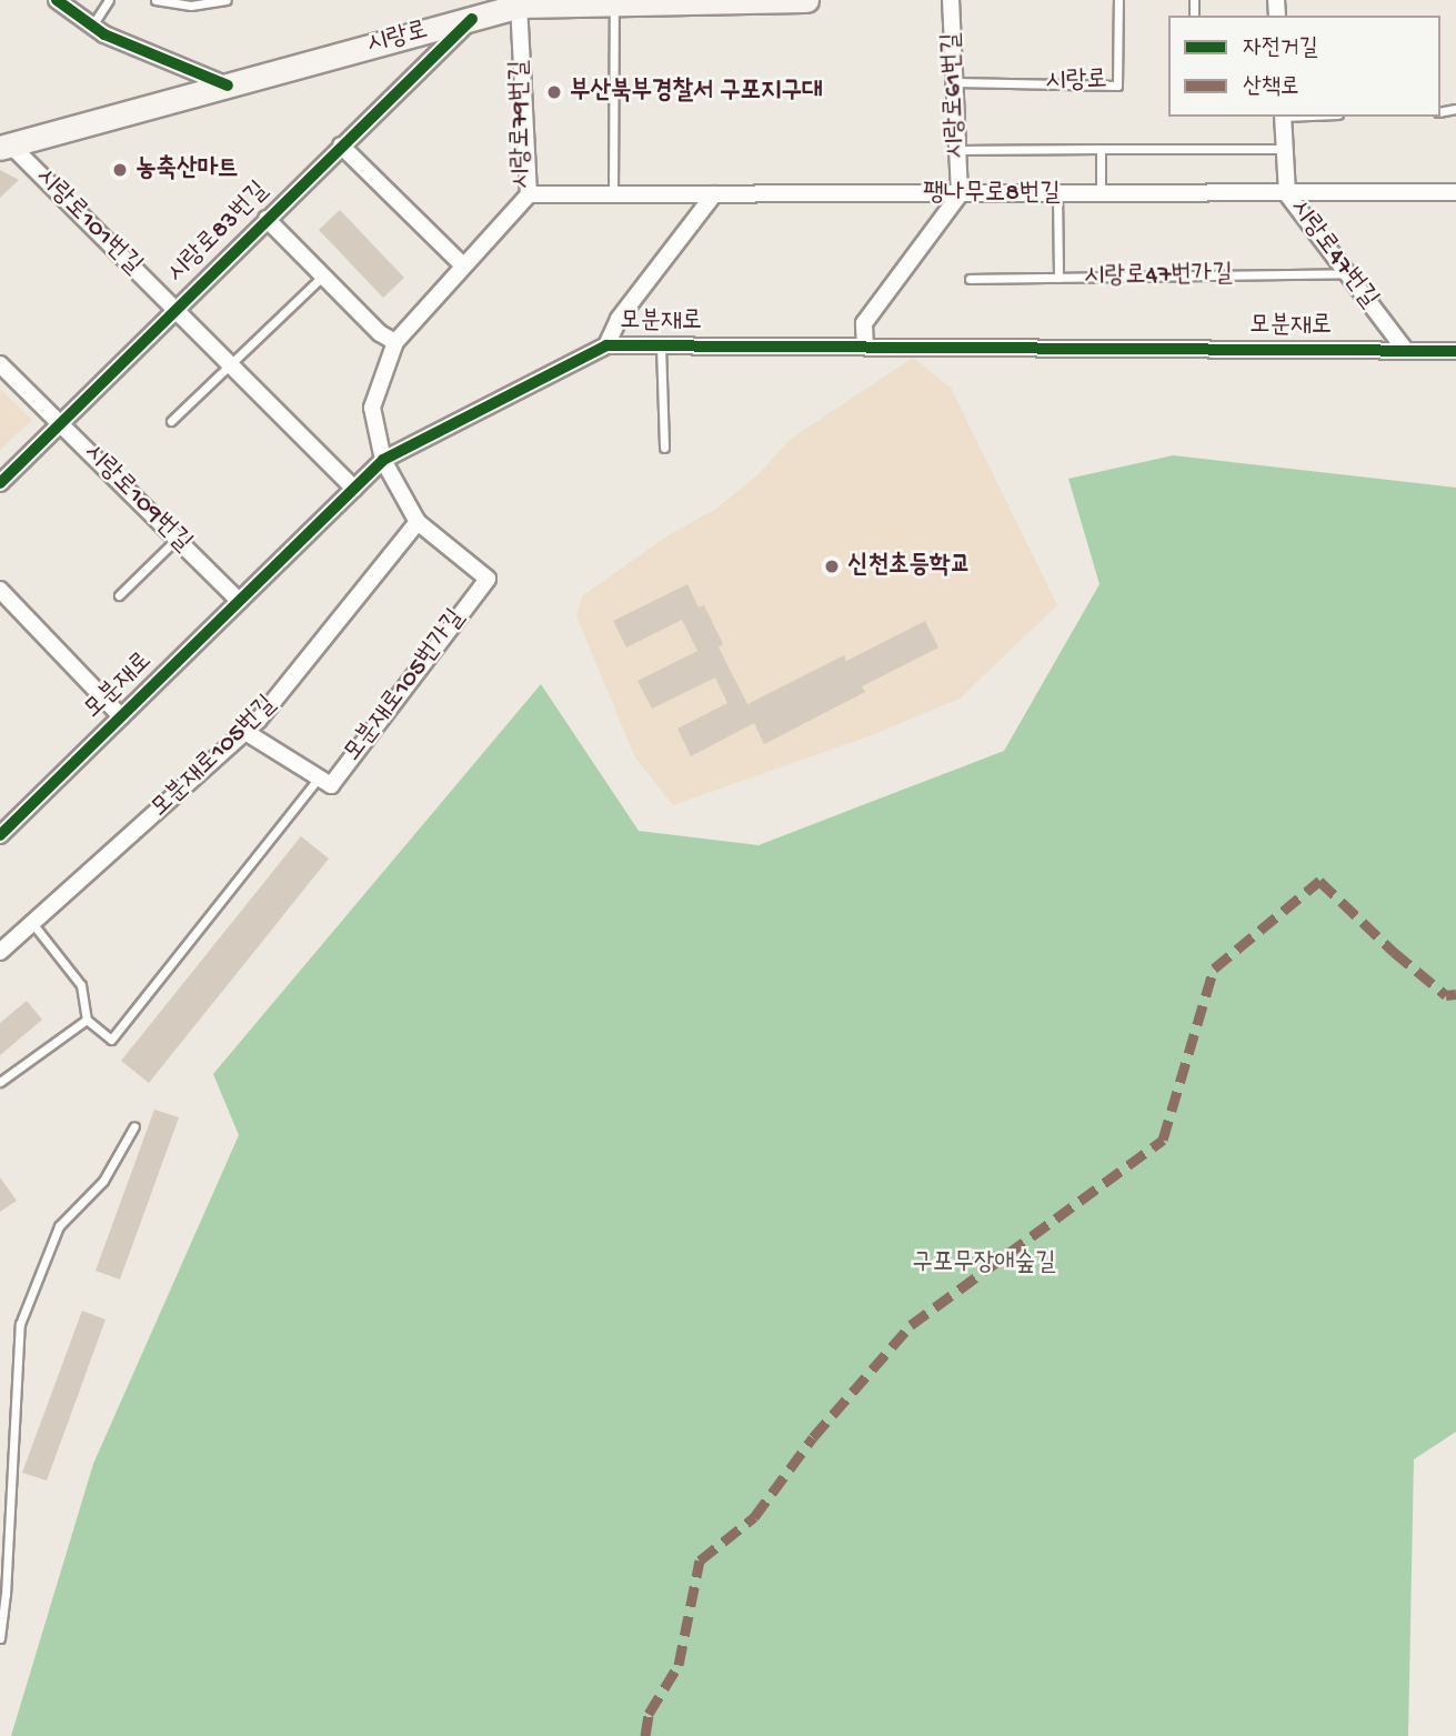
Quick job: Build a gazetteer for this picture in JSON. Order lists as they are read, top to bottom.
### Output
{
  "streets": {
    "main road": ["시랑로"],
    "street": [
      "시랑로61번길",
      "시랑로79번길",
      "팽나무로8번길",
      "시랑로101번길",
      "시랑로83번길",
      "시랑로47번길",
      "모분재로",
      "시랑로109번길",
      "모분재로105번가길",
      "모분재로105번길"
    ],
    "lane": ["시랑로47번가길"]
  },
  "crossings": [
    ["시랑로", "시랑로61번길"],
    ["시랑로", "시랑로79번길"],
    ["시랑로", "시랑로101번길"],
    ["시랑로", "시랑로83번길"],
    ["시랑로61번길", "팽나무로8번길"],
    ["시랑로61번길", "모분재로"],
    ["시랑로79번길", "팽나무로8번길"],
    ["시랑로79번길", "모분재로"],
    ["팽나무로8번길", "시랑로47번길"],
    ["시랑로101번길", "시랑로83번길"],
    ["시랑로101번길", "모분재로"],
    ["시랑로83번길", "시랑로109번길"],
    ["시랑로47번길", "시랑로47번가길"],
    ["시랑로47번길", "모분재로"],
    ["모분재로", "시랑로109번길"],
    ["모분재로105번가길", "모분재로105번길"]
  ],
  "parks": ["구포무장애숲길"],
  "places": ["부산북부경찰서 구포지구대", "농축산마트", "신천초등학교"],
  "legend": ["자전거길", "산책로"]
}
